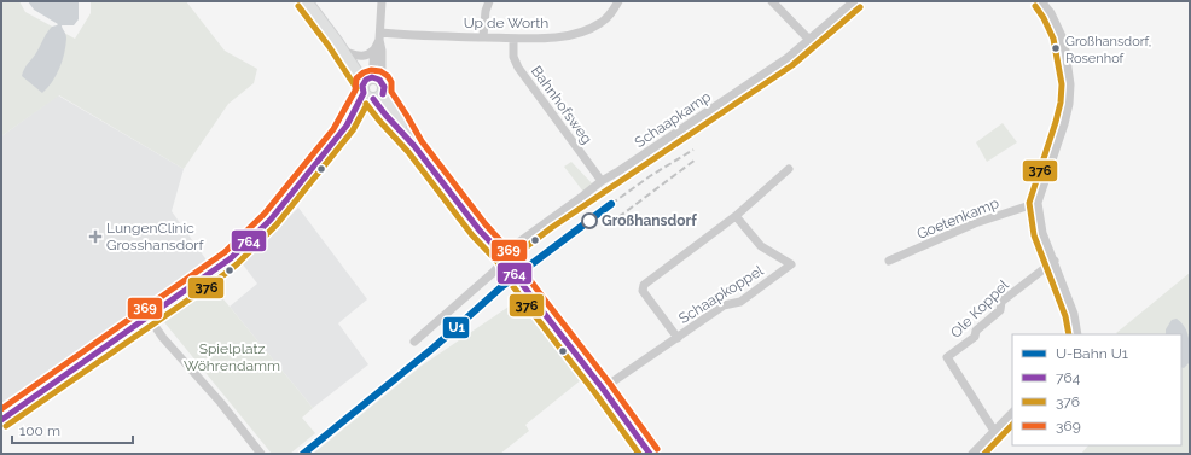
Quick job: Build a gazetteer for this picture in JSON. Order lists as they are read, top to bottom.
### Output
{
  "streets": {
    "street": [
      "Up de Worth",
      "Bahnhofsweg",
      "Schaapkamp",
      "Goetenkamp",
      "Schaapkoppel",
      "Ole Koppel"
    ]
  },
  "crossings": [
    ["Up de Worth", "Bahnhofsweg"],
    ["Bahnhofsweg", "Schaapkamp"]
  ],
  "parks": ["Spielplatz Wöhrendamm"],
  "places": {
    "other": ["Großhansdorf, Rosenhof", "Großhansdorf"],
    "health": ["LungenClinic Grosshansdorf"]
  },
  "lines": [
    "transit line 376",
    "transit line 369",
    "transit line 764",
    "metro line U1"
  ],
  "legend": [
    "U-Bahn U1",
    "764",
    "376",
    "369"
  ],
  "scale_bar": "100 m"
}
